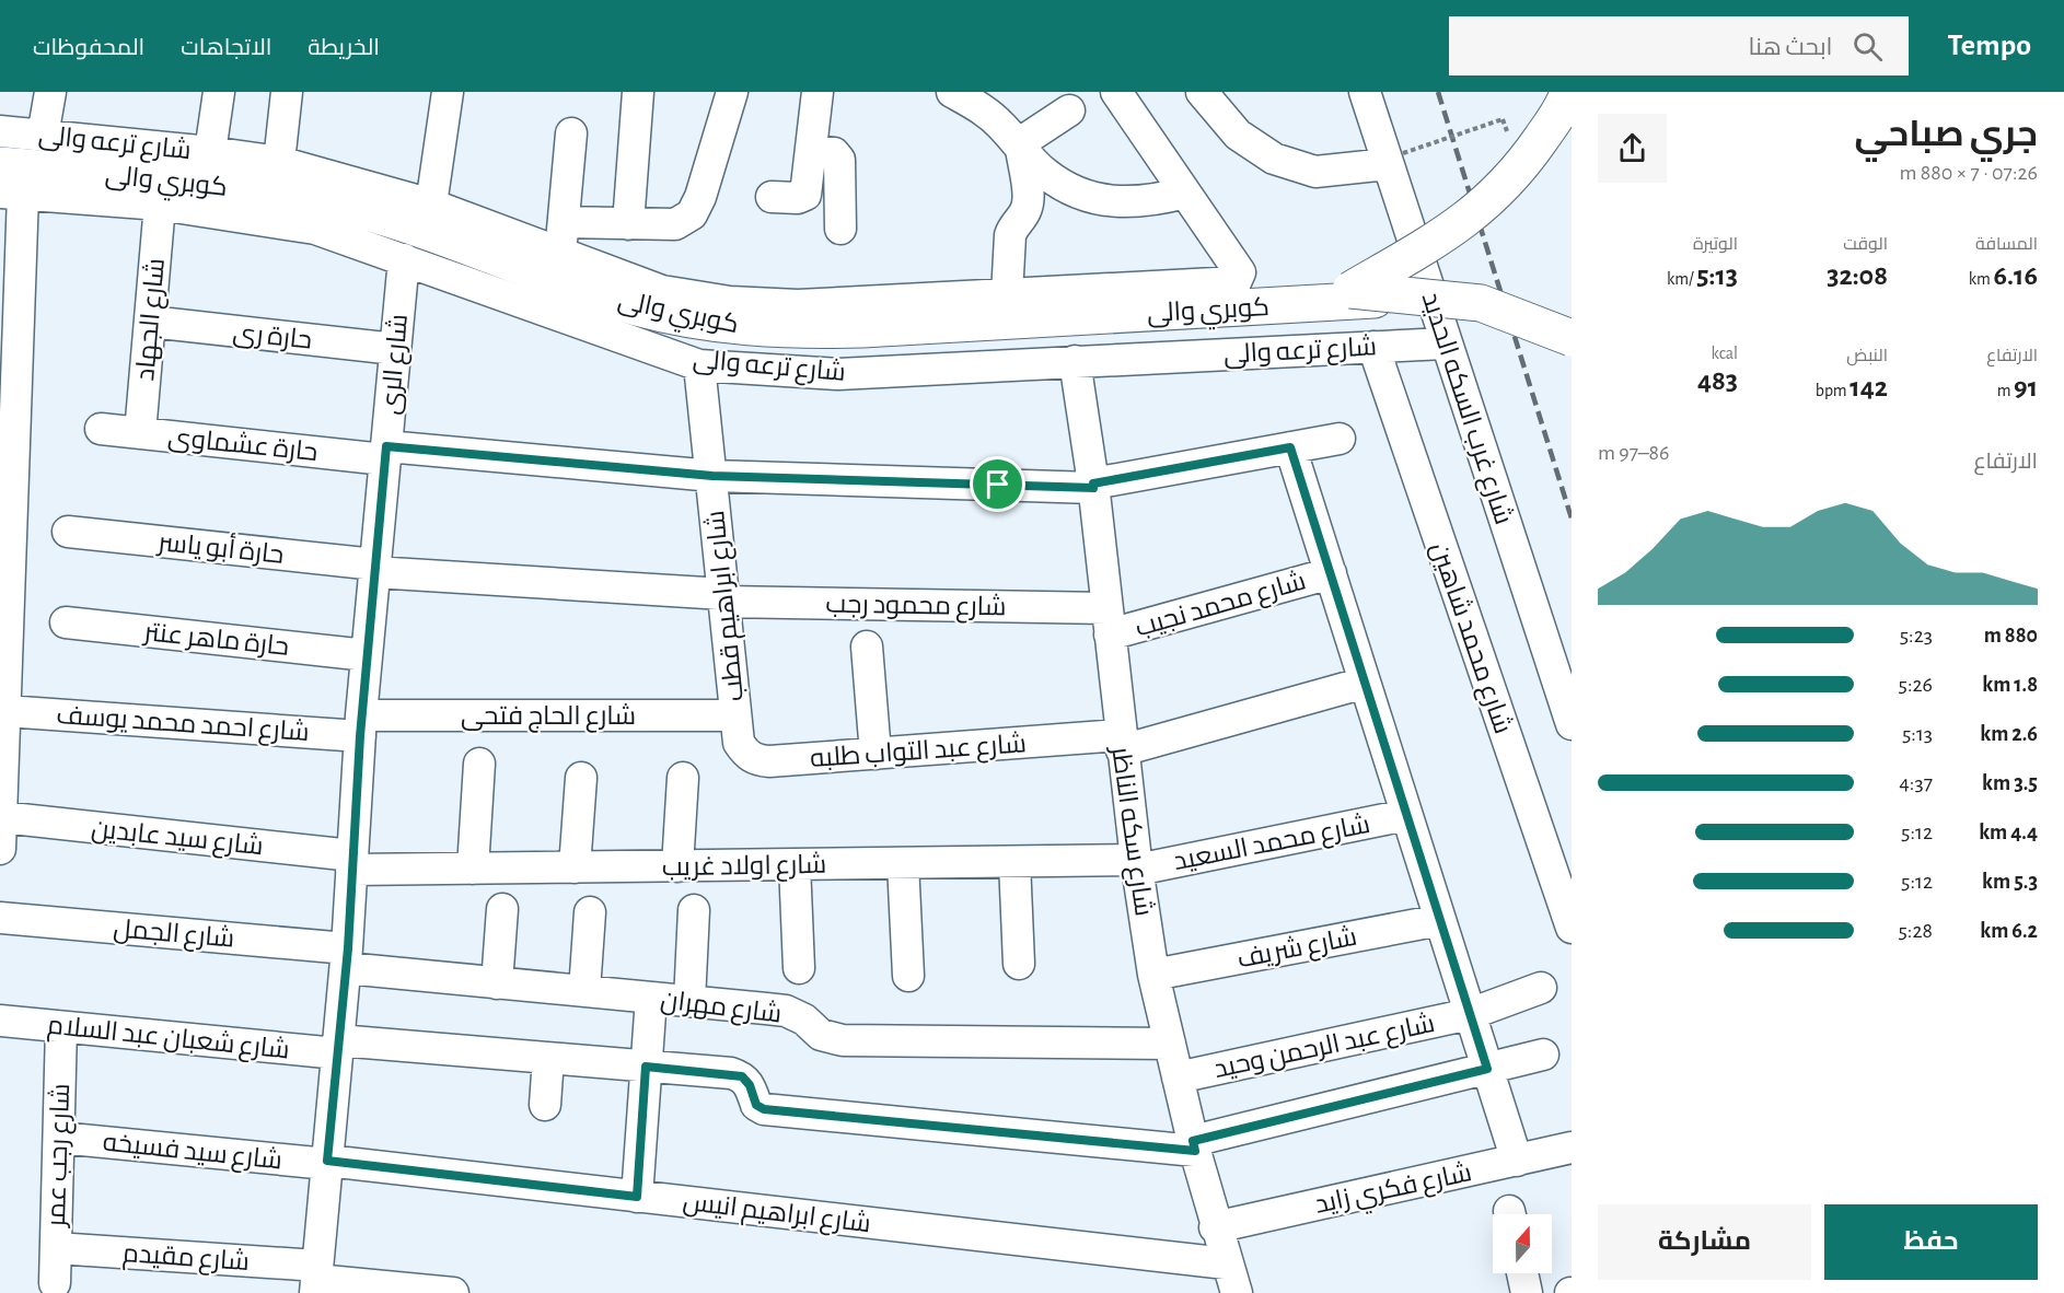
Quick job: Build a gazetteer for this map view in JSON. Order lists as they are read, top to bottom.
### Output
{
  "streets": {
    "main road": ["كوبري والى"],
    "street": [
      "شارع ترعه والى",
      "شارع الجهاد",
      "حارة رى",
      "شارع الرى",
      "شارع غرب السكه الحديد",
      "حارة عشماوى",
      "حارة أبو ياسر",
      "شارع محمد نجيب",
      "شارع محمود رجب",
      "شارع ابراهيم قطب",
      "شارع محمد شاهين",
      "حارة ماهر عنتر",
      "شارع الحاج فتحى",
      "شارع احمد محمد يوسف",
      "شارع عبد التواب طلبه",
      "شارع سكه الناظر",
      "شارع سيد عابدين",
      "شارع محمد السعيد",
      "شارع اولاد غريب",
      "شارع الجمل",
      "شارع شريف",
      "شارع مهران",
      "شارع شعبان عبد السلام",
      "شارع عبد الرحمن وحيد",
      "شارع سيد فسيخه",
      "شارع رجب عمر",
      "شارع فكري زايد",
      "شارع ابراهيم انيس",
      "شارع مقيدم"
    ]
  },
  "crossings": [
    ["شارع ترعه والى", "شارع الجهاد"],
    ["شارع ترعه والى", "شارع الرى"],
    ["شارع ترعه والى", "شارع غرب السكه الحديد"],
    ["شارع ترعه والى", "شارع ابراهيم قطب"],
    ["شارع ترعه والى", "شارع محمد شاهين"],
    ["شارع ترعه والى", "شارع سكه الناظر"],
    ["شارع الجهاد", "حارة رى"],
    ["شارع الجهاد", "حارة عشماوى"],
    ["حارة رى", "شارع الرى"],
    ["شارع الرى", "حارة عشماوى"],
    ["شارع الرى", "حارة أبو ياسر"],
    ["شارع الرى", "شارع محمود رجب"],
    ["شارع الرى", "حارة ماهر عنتر"],
    ["شارع الرى", "شارع الحاج فتحى"],
    ["شارع الرى", "شارع احمد محمد يوسف"],
    ["شارع الرى", "شارع سيد عابدين"],
    ["شارع الرى", "شارع اولاد غريب"],
    ["شارع الرى", "شارع الجمل"],
    ["شارع الرى", "شارع مهران"],
    ["شارع الرى", "شارع شعبان عبد السلام"],
    ["شارع الرى", "شارع سيد فسيخه"],
    ["شارع الرى", "شارع ابراهيم انيس"],
    ["شارع الرى", "شارع مقيدم"],
    ["حارة عشماوى", "شارع ابراهيم قطب"],
    ["حارة عشماوى", "شارع سكه الناظر"],
    ["حارة أبو ياسر", "شارع محمود رجب"],
    ["شارع محمد نجيب", "شارع محمود رجب"],
    ["شارع محمد نجيب", "شارع سكه الناظر"],
    ["شارع محمود رجب", "شارع ابراهيم قطب"],
    ["شارع محمود رجب", "شارع سكه الناظر"],
    ["شارع ابراهيم قطب", "شارع الحاج فتحى"],
    ["شارع ابراهيم قطب", "شارع عبد التواب طلبه"],
    ["شارع الحاج فتحى", "شارع احمد محمد يوسف"],
    ["شارع الحاج فتحى", "شارع عبد التواب طلبه"],
    ["شارع عبد التواب طلبه", "شارع سكه الناظر"],
    ["شارع سكه الناظر", "شارع محمد السعيد"],
    ["شارع سكه الناظر", "شارع اولاد غريب"],
    ["شارع سكه الناظر", "شارع شريف"],
    ["شارع سكه الناظر", "شارع مهران"],
    ["شارع سكه الناظر", "شارع شعبان عبد السلام"],
    ["شارع سكه الناظر", "شارع عبد الرحمن وحيد"],
    ["شارع سكه الناظر", "شارع فكري زايد"],
    ["شارع سكه الناظر", "شارع ابراهيم انيس"],
    ["شارع سيد عابدين", "شارع اولاد غريب"],
    ["شارع محمد السعيد", "شارع اولاد غريب"],
    ["شارع الجمل", "شارع مهران"],
    ["شارع شعبان عبد السلام", "شارع رجب عمر"],
    ["شارع سيد فسيخه", "شارع رجب عمر"],
    ["شارع سيد فسيخه", "شارع ابراهيم انيس"],
    ["شارع رجب عمر", "شارع مقيدم"]
  ],
  "north": "top",
  "page": {
    "header": "Tempo",
    "search": "ابحث هنا",
    "nav": ["الخريطة", "الاتجاهات", "المحفوظات"],
    "heading": ["جري صباحي", "07:26 · 7 × 880 m"],
    "stats": [
      ["المسافة", "6.16 km"],
      ["الوقت", "32:08"],
      ["الوتيرة", "5:13 /km"],
      ["الارتفاع", "91 m"],
      ["النبض", "142 bpm"],
      ["kcal", "483"]
    ],
    "chart": ["الارتفاع", "86–97 m"],
    "list": [
      {
        "name": "880 m",
        "note": "5:23"
      },
      {
        "name": "1.8 km",
        "note": "5:26"
      },
      {
        "name": "2.6 km",
        "note": "5:13"
      },
      {
        "name": "3.5 km",
        "note": "4:37"
      },
      {
        "name": "4.4 km",
        "note": "5:12"
      },
      {
        "name": "5.3 km",
        "note": "5:12"
      },
      {
        "name": "6.2 km",
        "note": "5:28"
      }
    ],
    "buttons": ["حفظ", "مشاركة"]
  }
}
